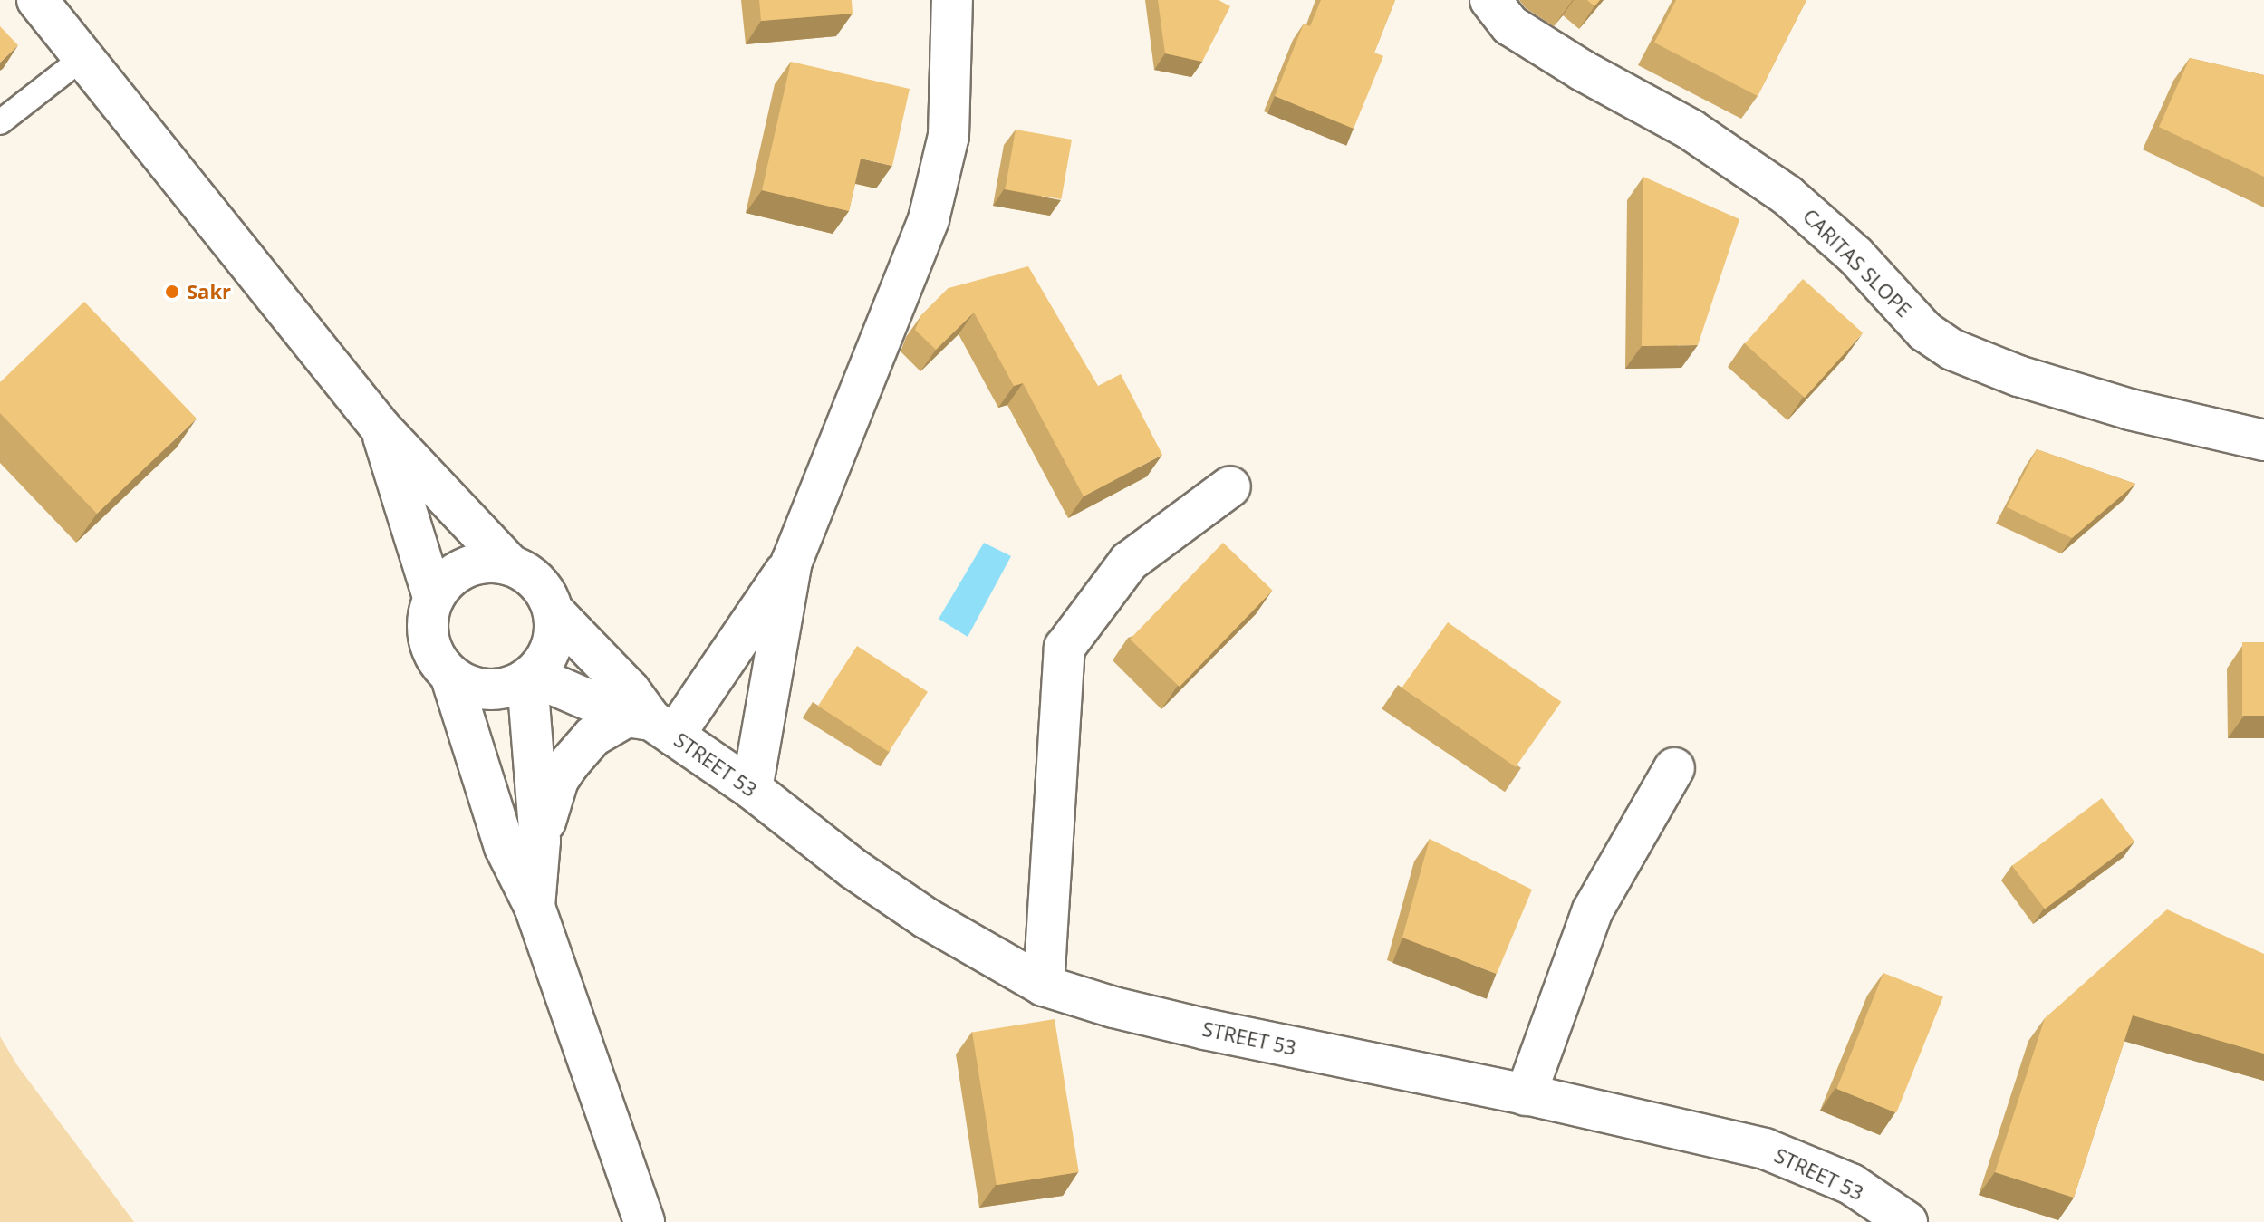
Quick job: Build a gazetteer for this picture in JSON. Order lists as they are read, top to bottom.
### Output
{
  "streets": {
    "street": ["CARITAS SLOPE", "STREET 53"]
  },
  "places": ["Sakr"]
}
